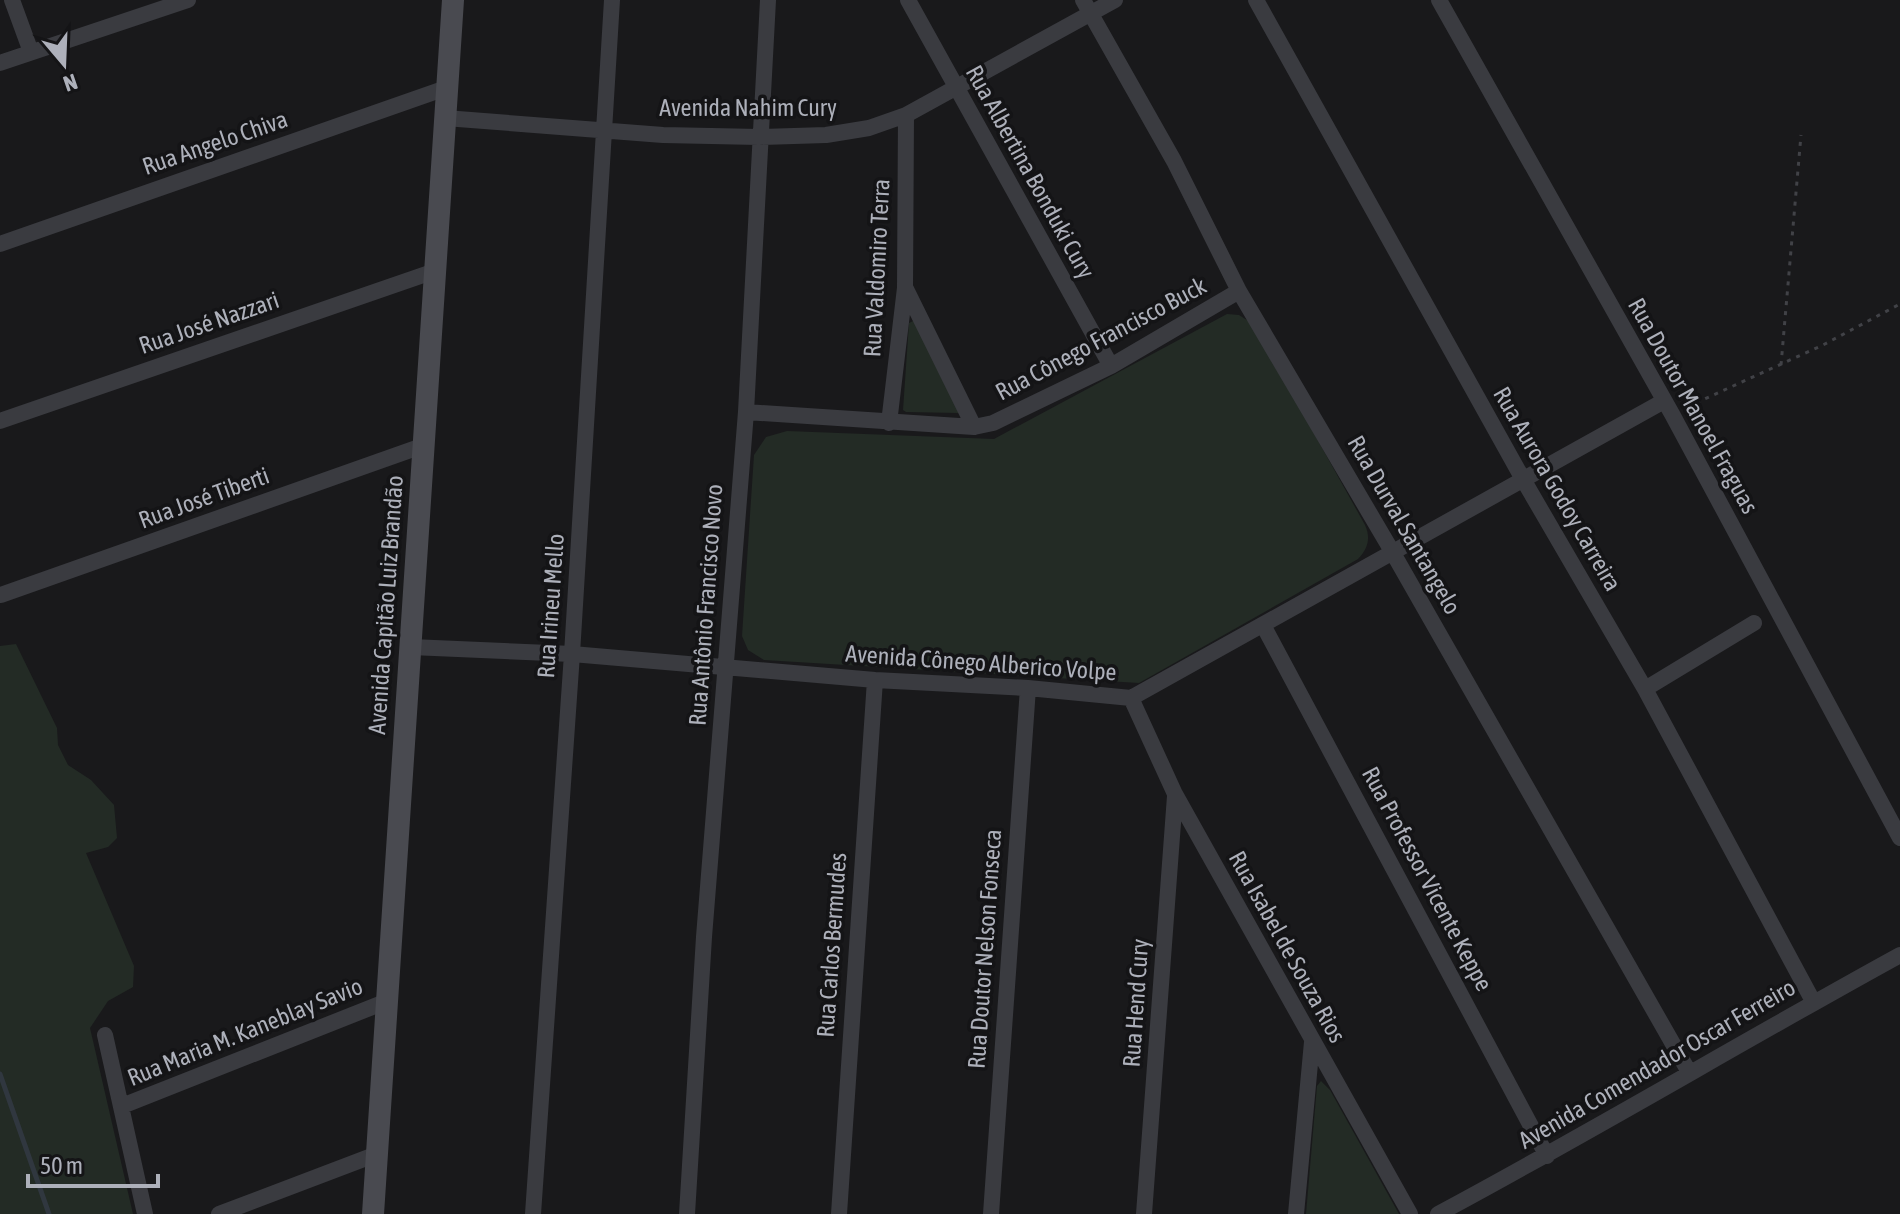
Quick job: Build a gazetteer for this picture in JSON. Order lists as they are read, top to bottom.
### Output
{
  "streets": {
    "main road": ["Avenida Capitão Luiz Brandão"],
    "street": [
      "Avenida Nahim Cury",
      "Rua Angelo Chiva",
      "Rua Albertina Bonduki Cury",
      "Rua Valdomiro Terra",
      "Rua José Nazzari",
      "Rua Cônego Francisco Buck",
      "Rua Doutor Manoel Fraguas",
      "Rua Aurora Godoy Carreira",
      "Rua José Tiberti",
      "Rua Durval Santangelo",
      "Rua Antônio Francisco Novo",
      "Rua Irineu Mello",
      "Avenida Cônego Alberico Volpe",
      "Rua Professor Vicente Keppe",
      "Rua Carlos Bermudes",
      "Rua Isabel de Souza Rios",
      "Rua Doutor Nelson Fonseca",
      "Rua Hend Cury",
      "Rua Maria M. Kaneblay Savio",
      "Avenida Comendador Oscar Ferreiro"
    ]
  },
  "crossings": [
    ["Avenida Nahim Cury", "Rua Albertina Bonduki Cury"],
    ["Avenida Nahim Cury", "Rua Valdomiro Terra"],
    ["Avenida Nahim Cury", "Rua Durval Santangelo"],
    ["Avenida Nahim Cury", "Avenida Capitão Luiz Brandão"],
    ["Avenida Nahim Cury", "Rua Antônio Francisco Novo"],
    ["Avenida Nahim Cury", "Rua Irineu Mello"],
    ["Rua Angelo Chiva", "Avenida Capitão Luiz Brandão"],
    ["Rua Albertina Bonduki Cury", "Rua Cônego Francisco Buck"],
    ["Rua Valdomiro Terra", "Rua Cônego Francisco Buck"],
    ["Rua José Nazzari", "Avenida Capitão Luiz Brandão"],
    ["Rua Cônego Francisco Buck", "Rua Durval Santangelo"],
    ["Rua Cônego Francisco Buck", "Rua Antônio Francisco Novo"],
    ["Rua Doutor Manoel Fraguas", "Avenida Cônego Alberico Volpe"],
    ["Rua Aurora Godoy Carreira", "Avenida Cônego Alberico Volpe"],
    ["Rua Aurora Godoy Carreira", "Avenida Comendador Oscar Ferreiro"],
    ["Rua José Tiberti", "Avenida Capitão Luiz Brandão"],
    ["Rua Durval Santangelo", "Avenida Cônego Alberico Volpe"],
    ["Rua Durval Santangelo", "Avenida Comendador Oscar Ferreiro"],
    ["Avenida Capitão Luiz Brandão", "Avenida Cônego Alberico Volpe"],
    ["Avenida Capitão Luiz Brandão", "Rua Maria M. Kaneblay Savio"],
    ["Rua Antônio Francisco Novo", "Avenida Cônego Alberico Volpe"],
    ["Rua Irineu Mello", "Avenida Cônego Alberico Volpe"],
    ["Avenida Cônego Alberico Volpe", "Rua Professor Vicente Keppe"],
    ["Avenida Cônego Alberico Volpe", "Rua Carlos Bermudes"],
    ["Avenida Cônego Alberico Volpe", "Rua Isabel de Souza Rios"],
    ["Avenida Cônego Alberico Volpe", "Rua Doutor Nelson Fonseca"],
    ["Rua Professor Vicente Keppe", "Avenida Comendador Oscar Ferreiro"],
    ["Rua Isabel de Souza Rios", "Rua Hend Cury"]
  ],
  "scale_bar": "50 m",
  "north": "bottom"
}
